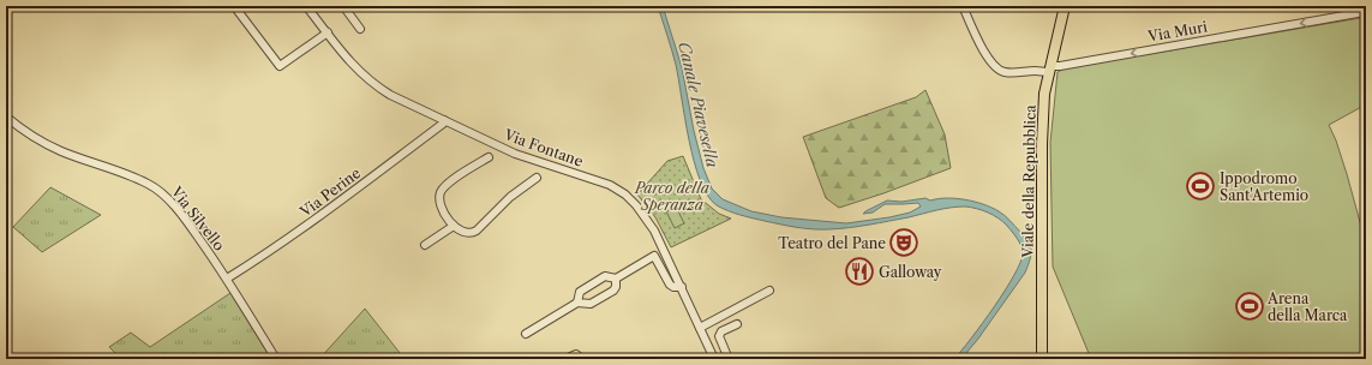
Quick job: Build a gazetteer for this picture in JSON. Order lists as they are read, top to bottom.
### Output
{
  "streets": {
    "main road": ["Viale della Repubblica"],
    "street": [
      "Via Muri",
      "Via Fontane",
      "Via Perine",
      "Via Silvello"
    ]
  },
  "crossings": [
    ["Via Muri", "Viale della Repubblica"],
    ["Via Fontane", "Via Perine"],
    ["Via Perine", "Via Silvello"]
  ],
  "one_way": ["Via Muri"],
  "water": ["Canale Piavesella"],
  "parks": ["Parco della Speranza"],
  "places": {
    "sports": ["Ippodromo Sant'Artemio", "Arena della Marca"],
    "theatre": ["Teatro del Pane"],
    "restaurant": ["Galloway"]
  }
}
